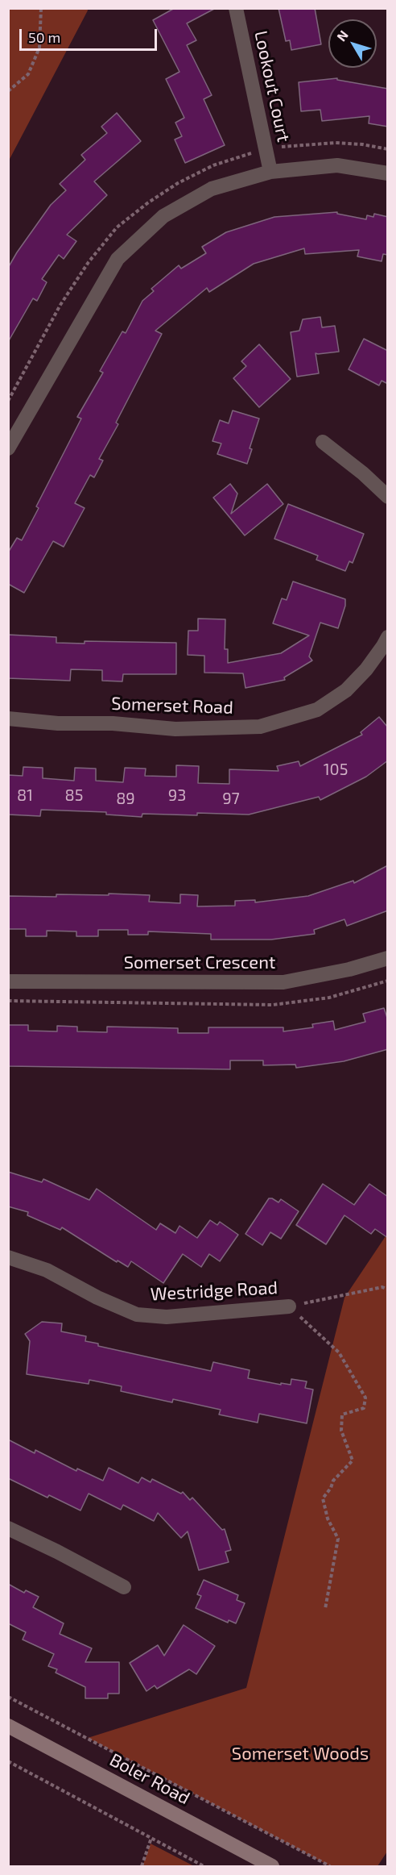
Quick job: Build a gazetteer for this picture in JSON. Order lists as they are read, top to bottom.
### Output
{
  "streets": {
    "street": [
      "Lookout Court",
      "Somerset Road",
      "Somerset Crescent",
      "Westridge Road",
      "Boler Road"
    ]
  },
  "parks": ["Somerset Woods"],
  "house_numbers": [
    "105",
    "81",
    "85",
    "93",
    "89",
    "97"
  ],
  "scale_bar": "50 m",
  "north": "top left"
}
